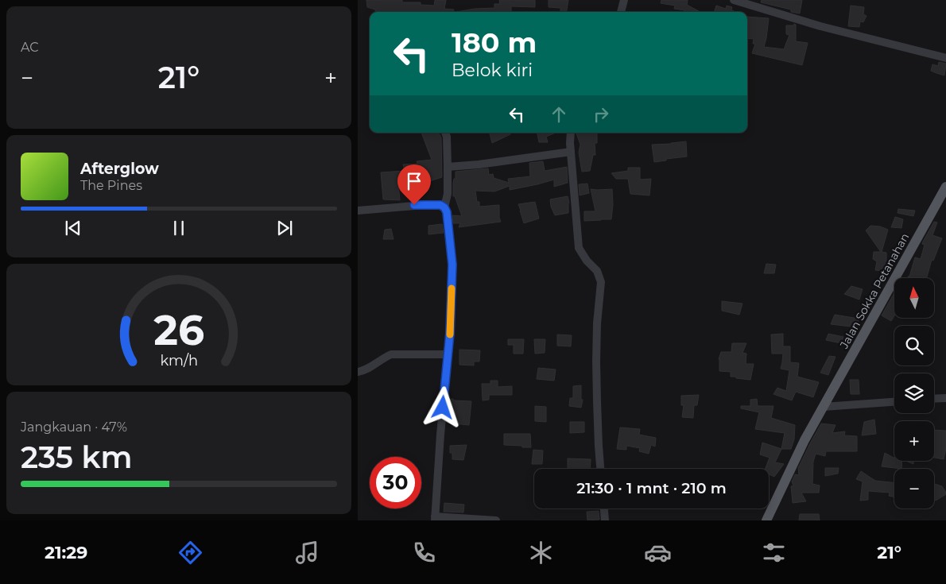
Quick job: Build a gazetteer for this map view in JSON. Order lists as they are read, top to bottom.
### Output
{
  "streets": {
    "main road": ["Jalan Sokka Petanahan"]
  },
  "north": "top",
  "page": {
    "tile": [
      "AC",
      ["Jangkauan · 47%", "235 km"]
    ],
    "turn": ["180 m", "Belok kiri"],
    "heat": ["−", "21°", "+"],
    "song": ["Afterglow", "The Pines"],
    "map_buttons": ["+", "−"],
    "limit": "30",
    "trip": "21:30 · 1 mnt · 210 m",
    "tabs": ["21:29", "21°"],
    "gauge": ["26", "km/h"]
  }
}
